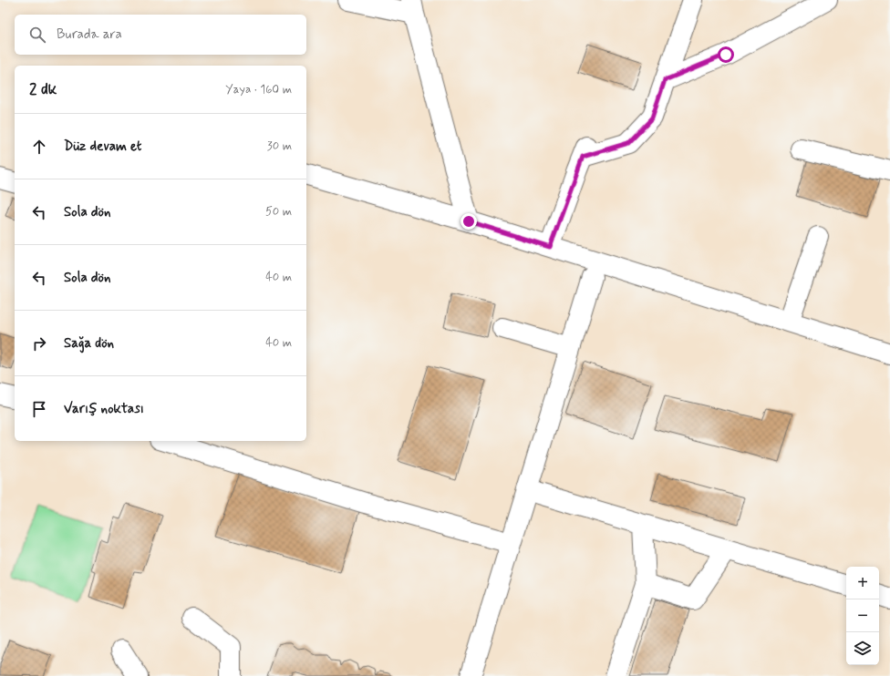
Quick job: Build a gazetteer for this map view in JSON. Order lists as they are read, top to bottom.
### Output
{
  "page": {
    "search": "Burada ara",
    "heading": ["2 dk", "Yaya · 160 m"],
    "list": [
      ["Düz devam et", "30 m"],
      ["Sola dön", "50 m"],
      ["Sola dön", "40 m"],
      ["Sağa dön", "40 m"],
      "Varış noktası"
    ],
    "map_buttons": ["+", "−"]
  }
}
